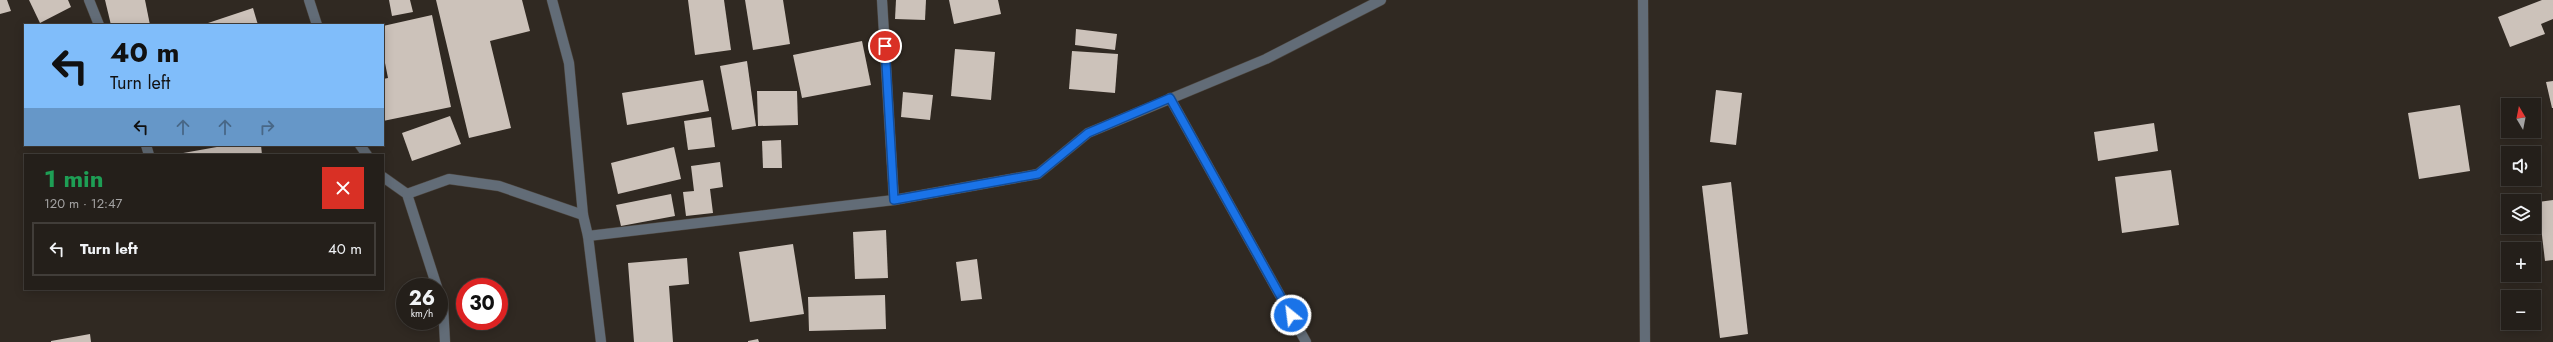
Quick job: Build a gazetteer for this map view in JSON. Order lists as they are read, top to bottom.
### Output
{
  "north": "top",
  "page": {
    "turn": ["40 m", "Turn left"],
    "map_buttons": ["+", "−"],
    "heading": ["1 min", "120 m · 12:47"],
    "list": [
      {
        "name": "Turn left",
        "value": "40 m"
      }
    ],
    "speed": "26 km/h",
    "limit": "30"
  }
}
